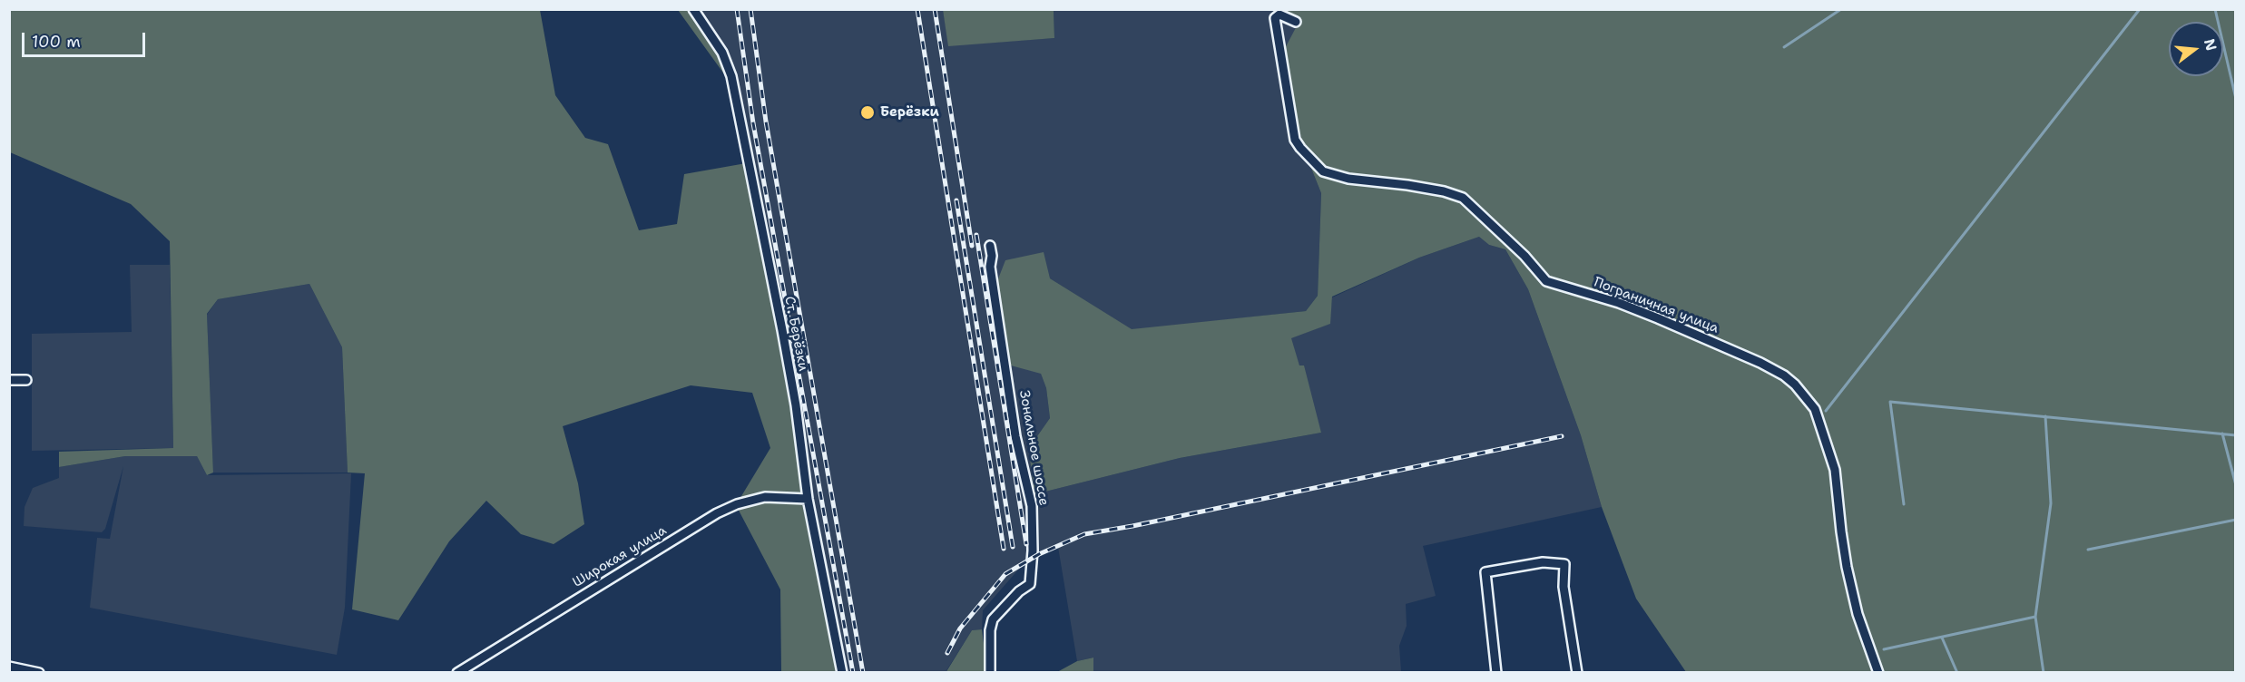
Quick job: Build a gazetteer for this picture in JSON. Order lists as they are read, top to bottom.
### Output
{
  "streets": {
    "street": [
      "Пограничная улица",
      "Ст. Берёзки",
      "Зональное шоссе",
      "Широкая улица"
    ]
  },
  "crossings": [
    ["Ст. Берёзки", "Широкая улица"]
  ],
  "places": ["Берёзки"],
  "scale_bar": "100 m",
  "north": "right"
}
